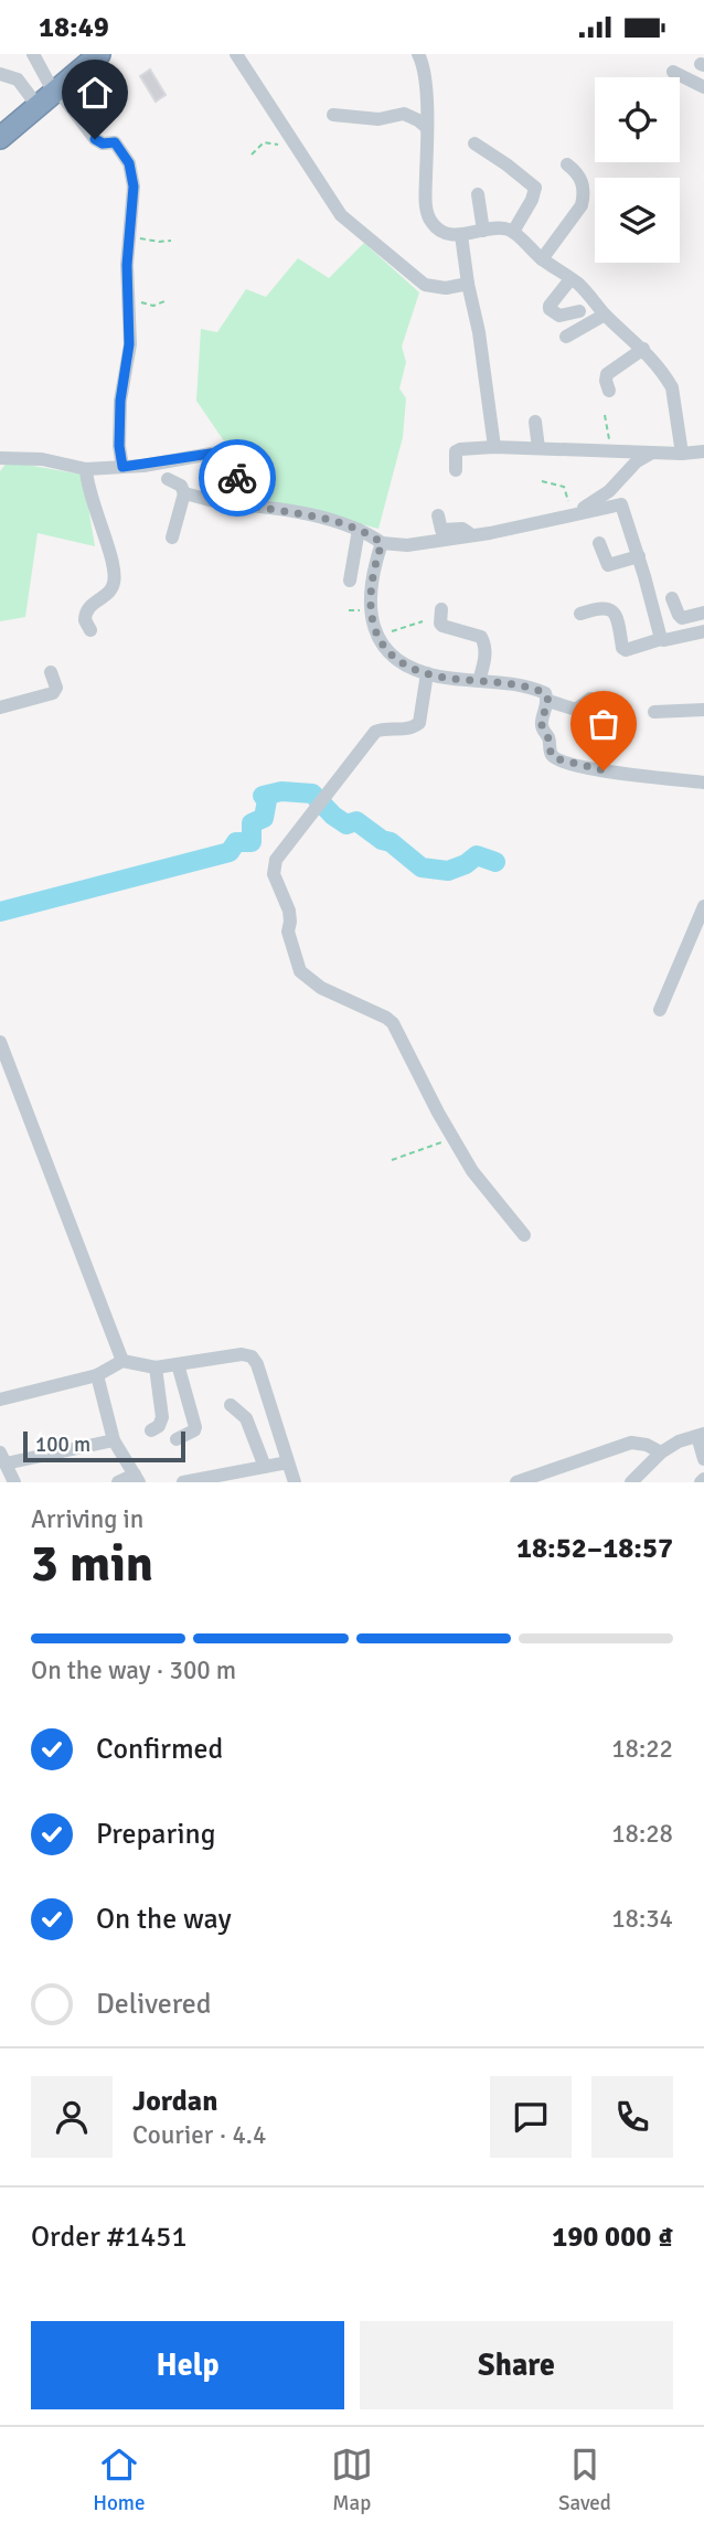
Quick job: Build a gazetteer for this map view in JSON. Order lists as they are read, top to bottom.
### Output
{
  "scale_bar": "100 m",
  "page": {
    "status": "18:49",
    "scale": "100 m",
    "heading": ["3 min", "Arriving in", "18:52–18:57"],
    "panel": [
      "Jordan",
      "Courier · 4.4",
      "Order #1451",
      "190 000 ₫"
    ],
    "bar": "On the way · 300 m",
    "list": [
      ["Confirmed", "18:22"],
      ["Preparing", "18:28"],
      ["On the way", "18:34"],
      "Delivered"
    ],
    "buttons": ["Help", "Share"],
    "tabs": ["Home", "Map", "Saved"]
  }
}
